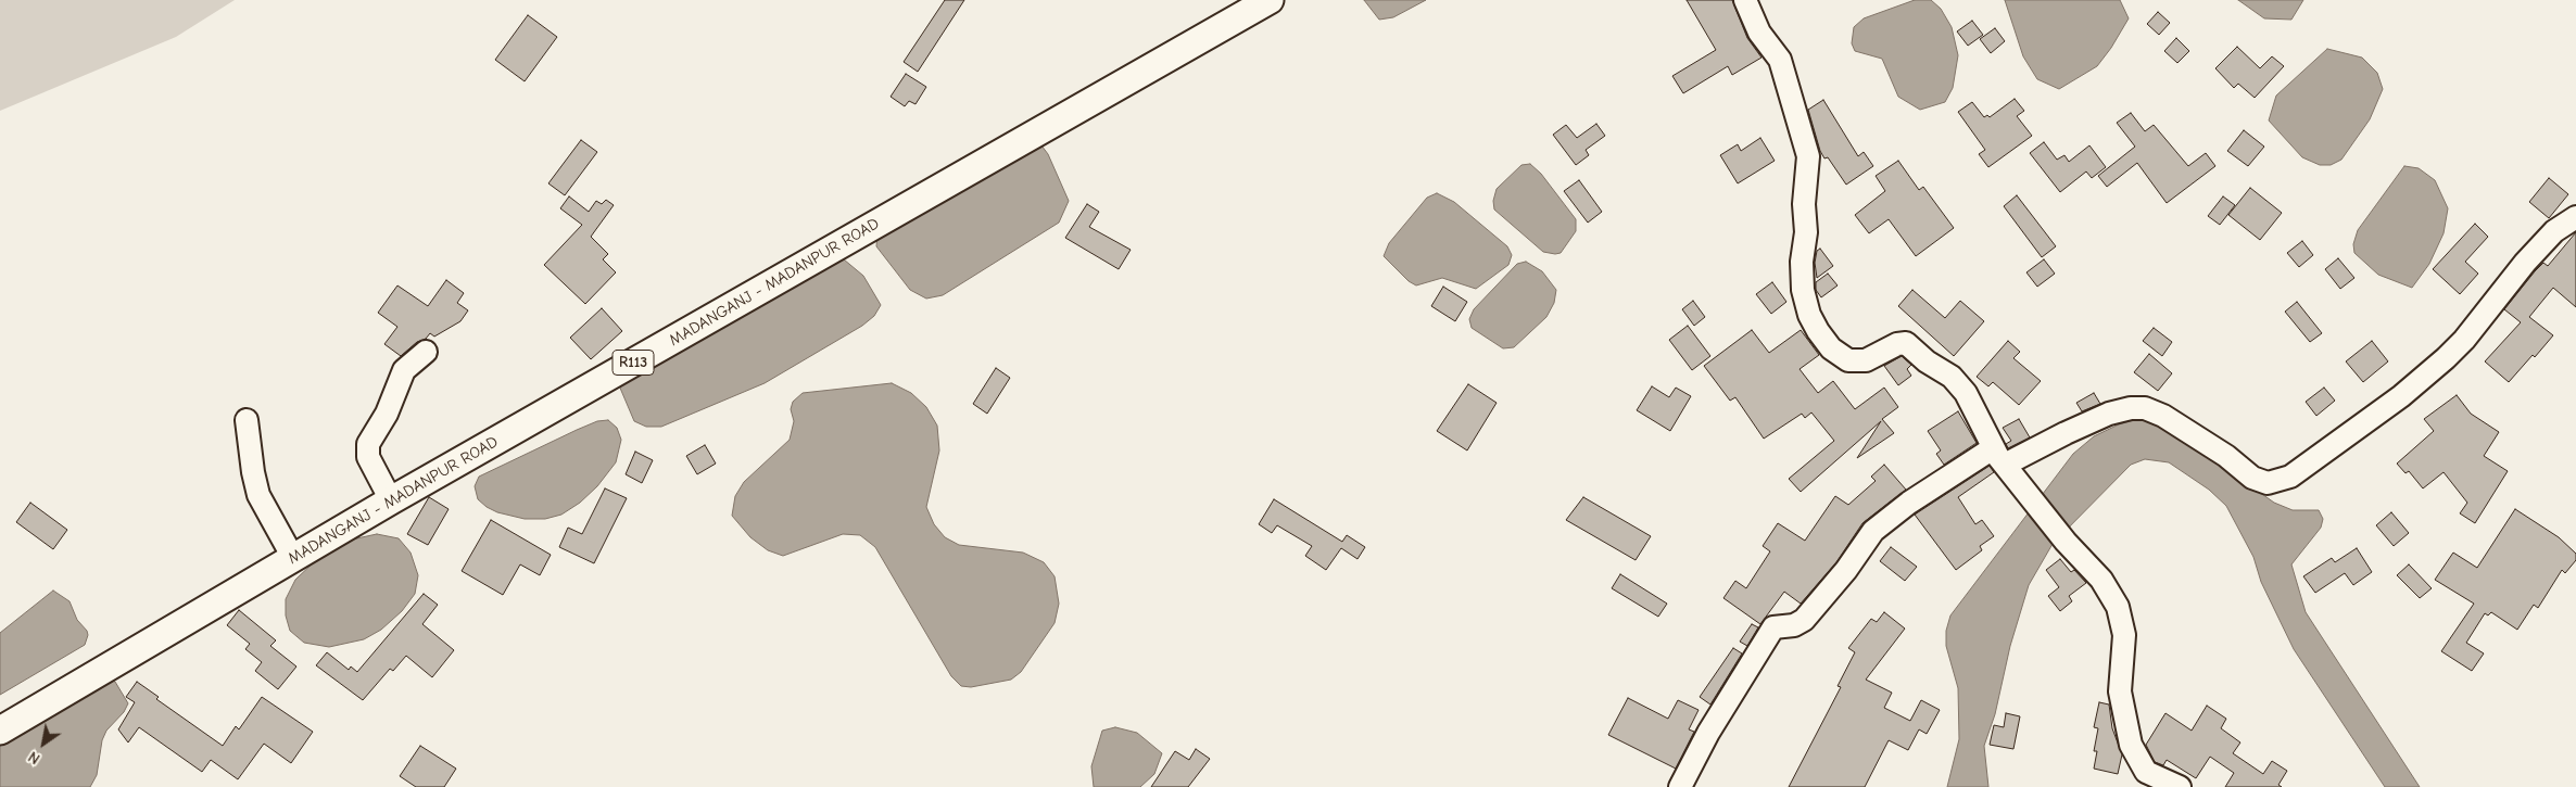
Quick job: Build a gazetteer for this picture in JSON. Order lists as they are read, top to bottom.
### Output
{
  "streets": {
    "main road": ["MADANGANJ - MADANPUR ROAD", "R113"]
  },
  "north": "bottom left"
}
